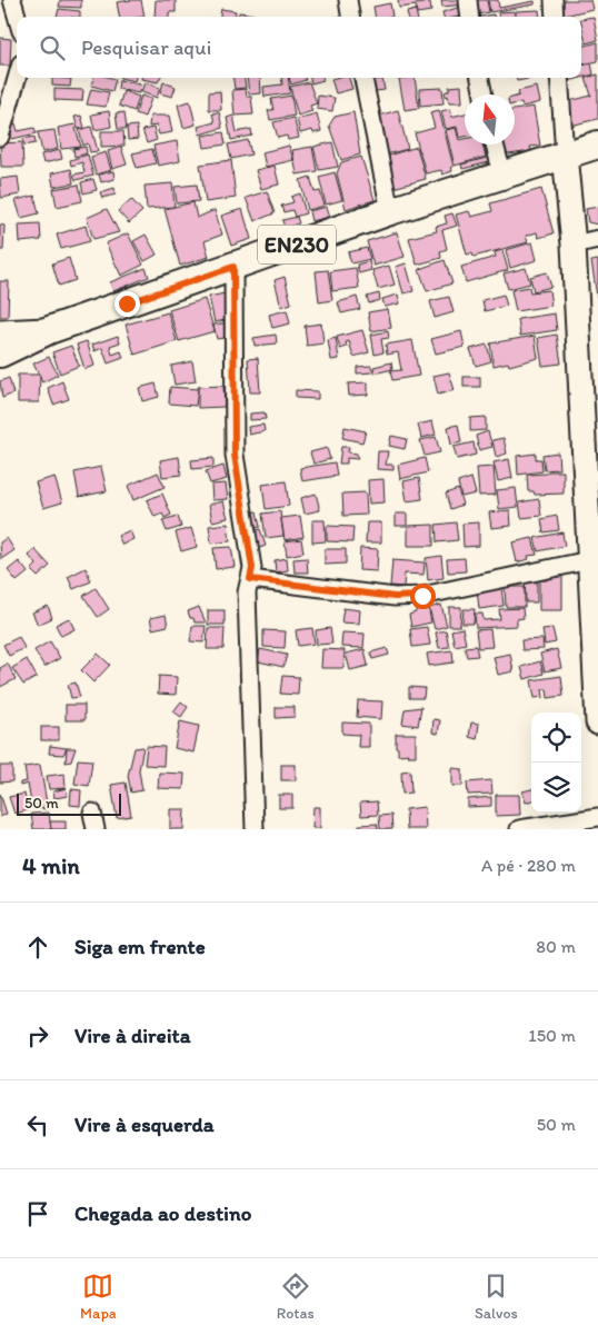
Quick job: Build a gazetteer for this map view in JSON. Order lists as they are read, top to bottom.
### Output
{
  "streets": {
    "main road": ["EN230"]
  },
  "scale_bar": "50 m",
  "north": "top",
  "page": {
    "search": "Pesquisar aqui",
    "scale": "50 m",
    "heading": ["4 min", "A pé · 280 m"],
    "list": [
      ["Siga em frente", "80 m"],
      ["Vire à direita", "150 m"],
      ["Vire à esquerda", "50 m"],
      "Chegada ao destino"
    ],
    "nav": ["Mapa", "Rotas", "Salvos"]
  }
}
